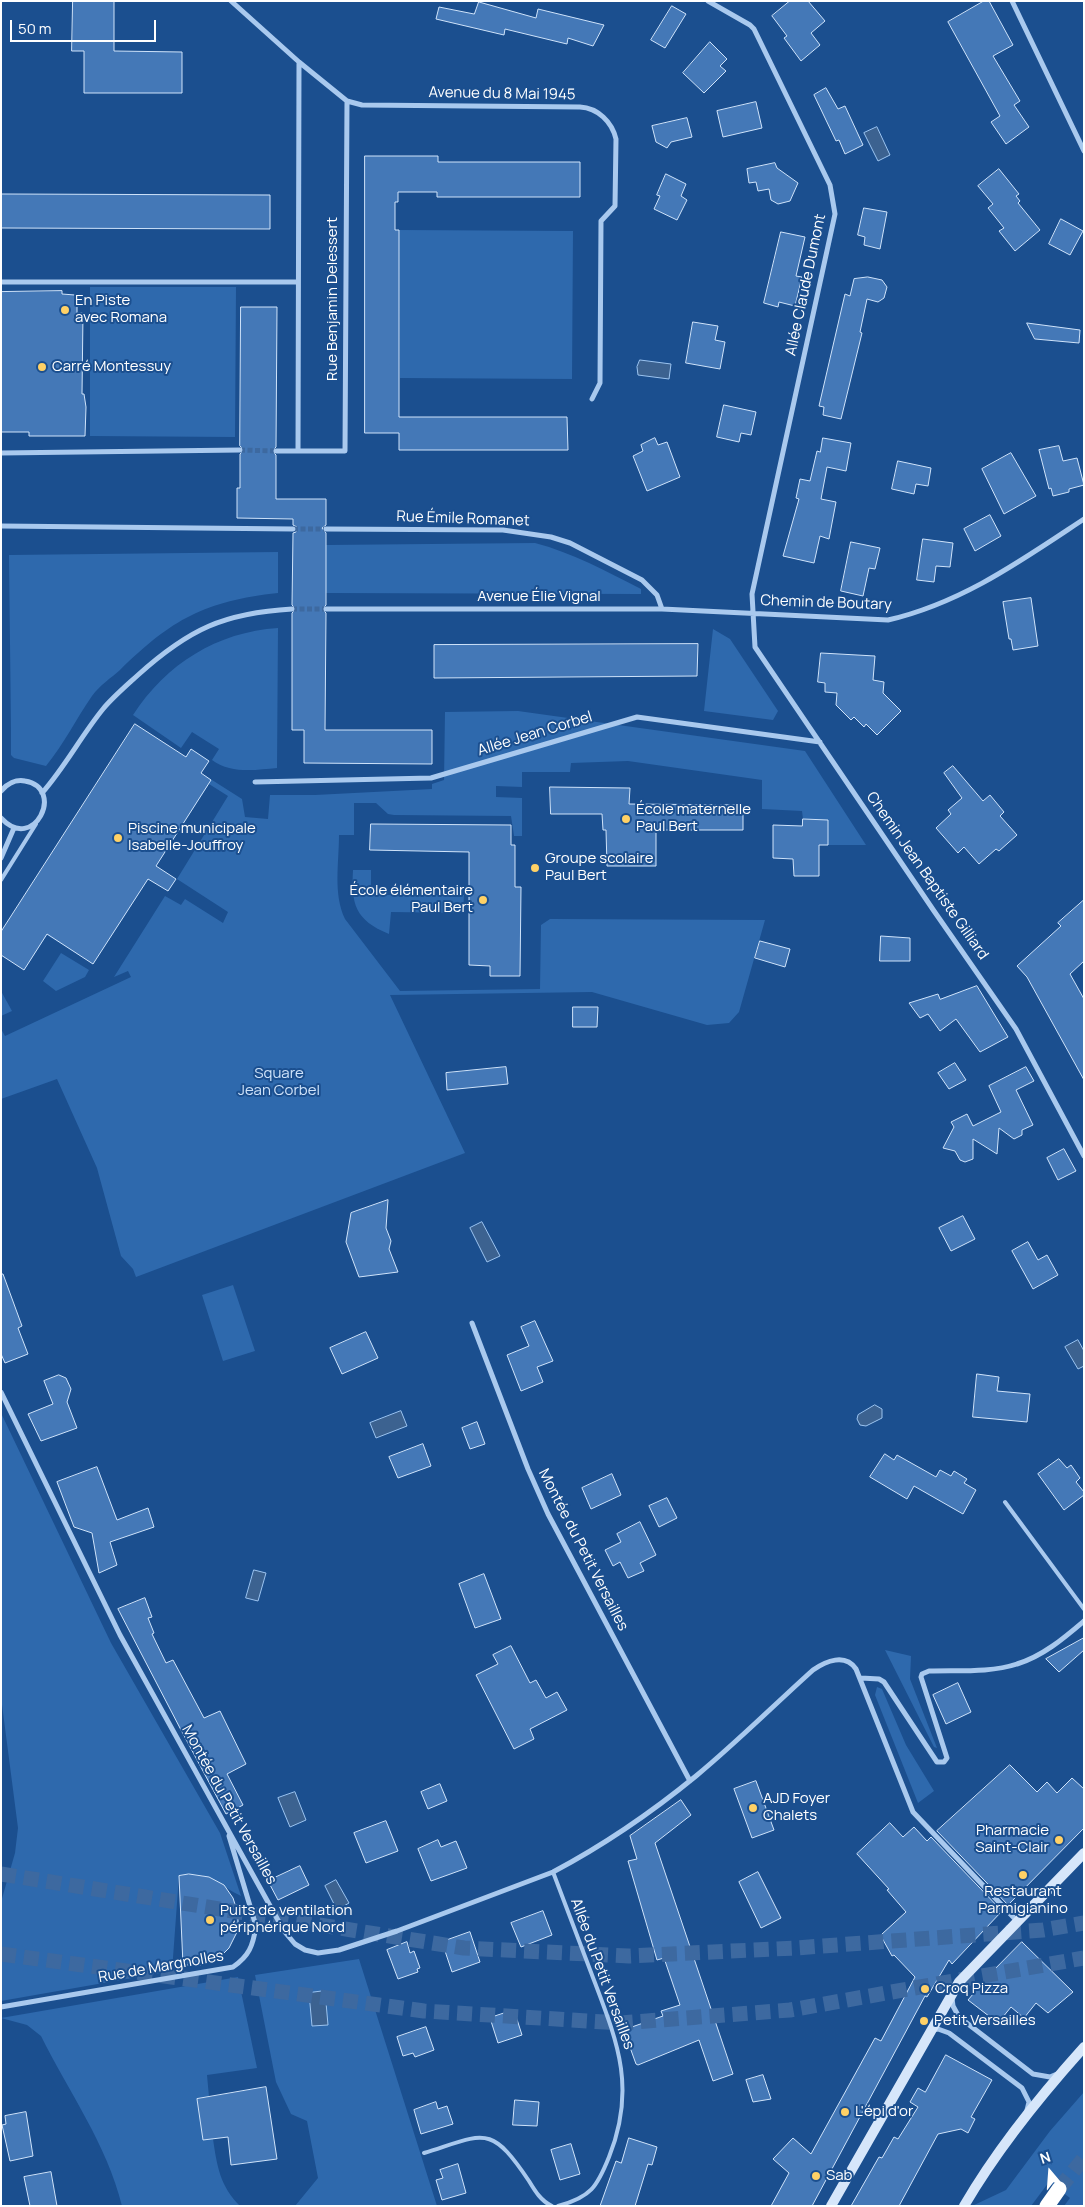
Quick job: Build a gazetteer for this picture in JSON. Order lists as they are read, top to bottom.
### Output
{
  "streets": {
    "street": [
      "Avenue du 8 Mai 1945",
      "Allée Claude Dumont",
      "Rue Benjamin Delessert",
      "Rue Émile Romanet",
      "Avenue Élie Vignal",
      "Chemin de Boutary",
      "Allée Jean Corbel",
      "Chemin Jean Baptiste Gilliard",
      "Montée du Petit Versailles",
      "Rue de Margnolles"
    ],
    "lane": ["Allée du Petit Versailles"]
  },
  "crossings": [
    ["Avenue du 8 Mai 1945", "Rue Benjamin Delessert"],
    ["Allée Claude Dumont", "Avenue Élie Vignal"],
    ["Allée Claude Dumont", "Chemin de Boutary"],
    ["Allée Claude Dumont", "Chemin Jean Baptiste Gilliard"],
    ["Rue Émile Romanet", "Avenue Élie Vignal"],
    ["Avenue Élie Vignal", "Chemin de Boutary"],
    ["Avenue Élie Vignal", "Chemin Jean Baptiste Gilliard"],
    ["Chemin de Boutary", "Chemin Jean Baptiste Gilliard"],
    ["Allée Jean Corbel", "Chemin Jean Baptiste Gilliard"],
    ["Montée du Petit Versailles", "Rue de Margnolles"],
    ["Montée du Petit Versailles", "Allée du Petit Versailles"]
  ],
  "parks": ["Square Jean Corbel"],
  "places": [
    "En Piste avec Romana",
    "Carré Montessuy",
    "École maternelle Paul Bert",
    "Piscine municipale Isabelle-Jouffroy",
    "Groupe scolaire Paul Bert",
    "École élémentaire Paul Bert",
    "AJD Foyer Chalets",
    "Pharmacie Saint-Clair",
    "Restaurant Parmigianino",
    "Puits de ventilation périphérique Nord",
    "Croq Pizza",
    "Petit Versailles",
    "L'épi d'or",
    "Sab"
  ],
  "scale_bar": "50 m",
  "north": "top"
}
